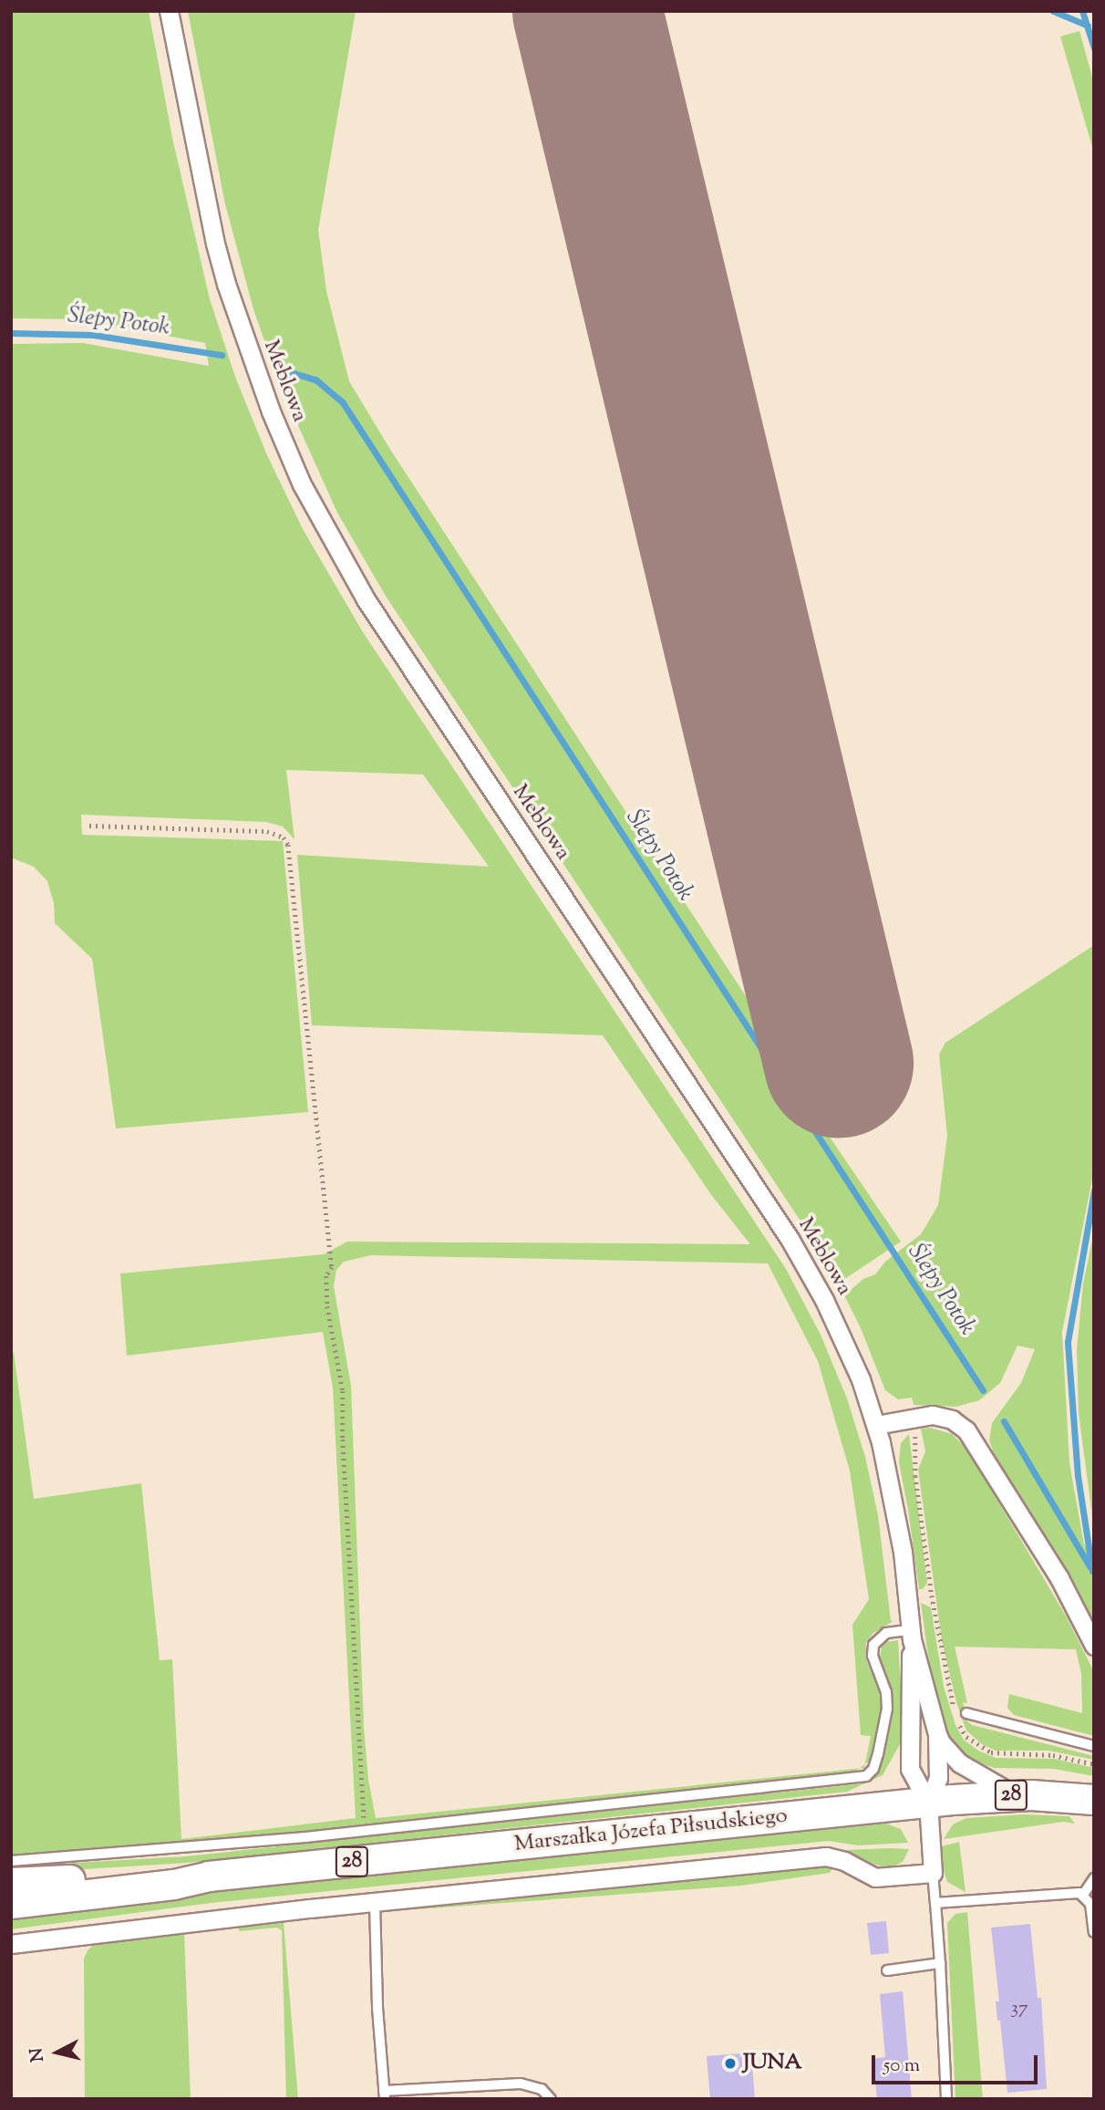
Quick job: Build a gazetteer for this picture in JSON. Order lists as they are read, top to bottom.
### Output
{
  "streets": {
    "main road": ["28", "Marszałka Józefa Piłsudskiego"],
    "street": ["Meblowa"]
  },
  "crossings": [
    ["Meblowa", "Marszałka Józefa Piłsudskiego"]
  ],
  "water": ["Ślepy Potok"],
  "places": ["JUNA"],
  "house_numbers": ["37"],
  "scale_bar": "50 m",
  "north": "left"
}
